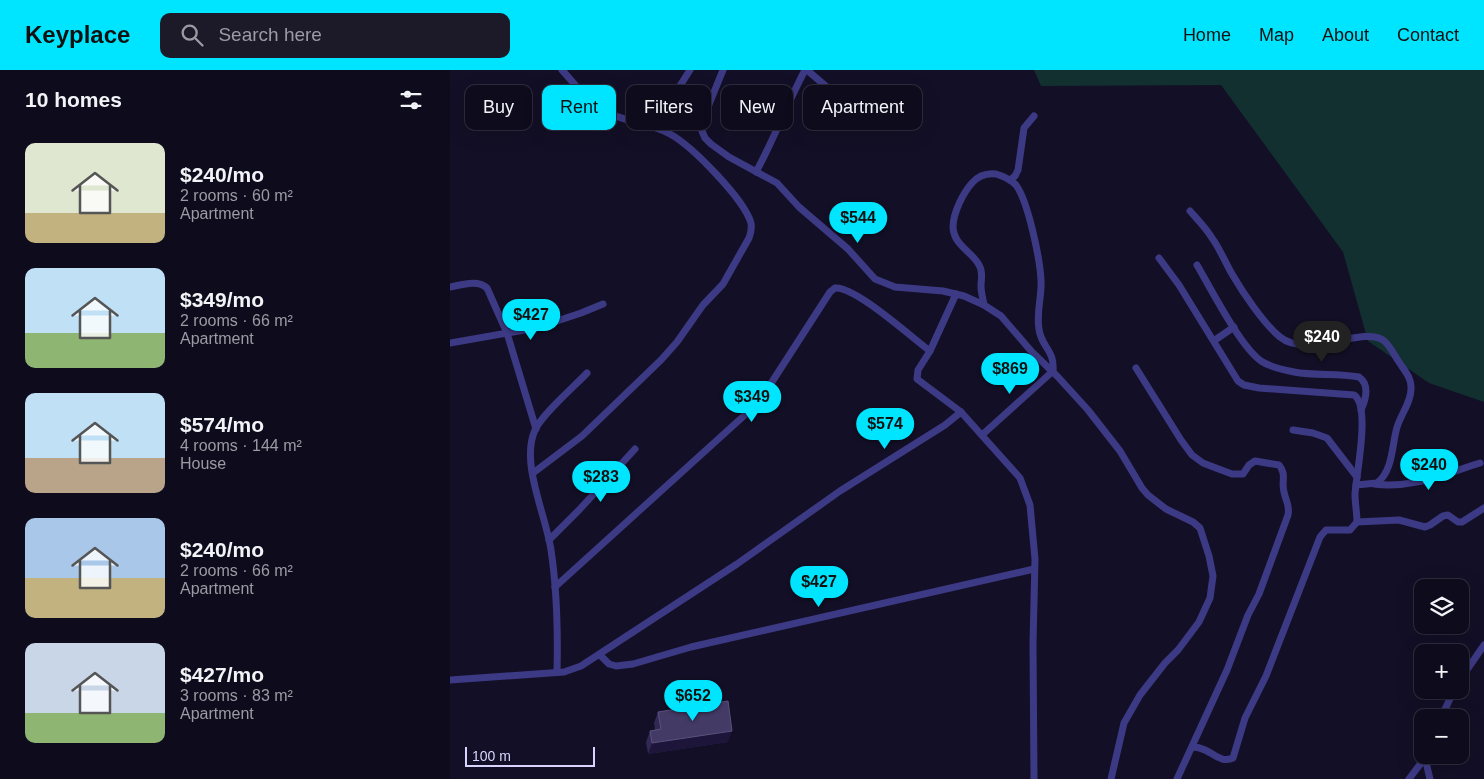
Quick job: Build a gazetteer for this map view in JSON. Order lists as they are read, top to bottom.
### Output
{
  "scale_bar": "100 m",
  "page": {
    "header": "Keyplace",
    "search": "Search here",
    "nav": [
      "Home",
      "Map",
      "About",
      "Contact"
    ],
    "heading": "10 homes",
    "chip": [
      "Buy",
      "Rent",
      "Filters",
      "New",
      "Apartment"
    ],
    "list": [
      {
        "name": "$240/mo",
        "note": "2 rooms · 60 m² · Apartment"
      },
      {
        "name": "$349/mo",
        "note": "2 rooms · 66 m² · Apartment"
      },
      {
        "name": "$574/mo",
        "note": "4 rooms · 144 m² · House"
      },
      {
        "name": "$240/mo",
        "note": "2 rooms · 66 m² · Apartment"
      },
      {
        "name": "$427/mo",
        "note": "3 rooms · 83 m² · Apartment"
      }
    ],
    "price": [
      "$544",
      "$427",
      "$240",
      "$869",
      "$349",
      "$574",
      "$240",
      "$283",
      "$427",
      "$652"
    ],
    "map_buttons": ["+", "−"],
    "scale": "100 m"
  }
}
